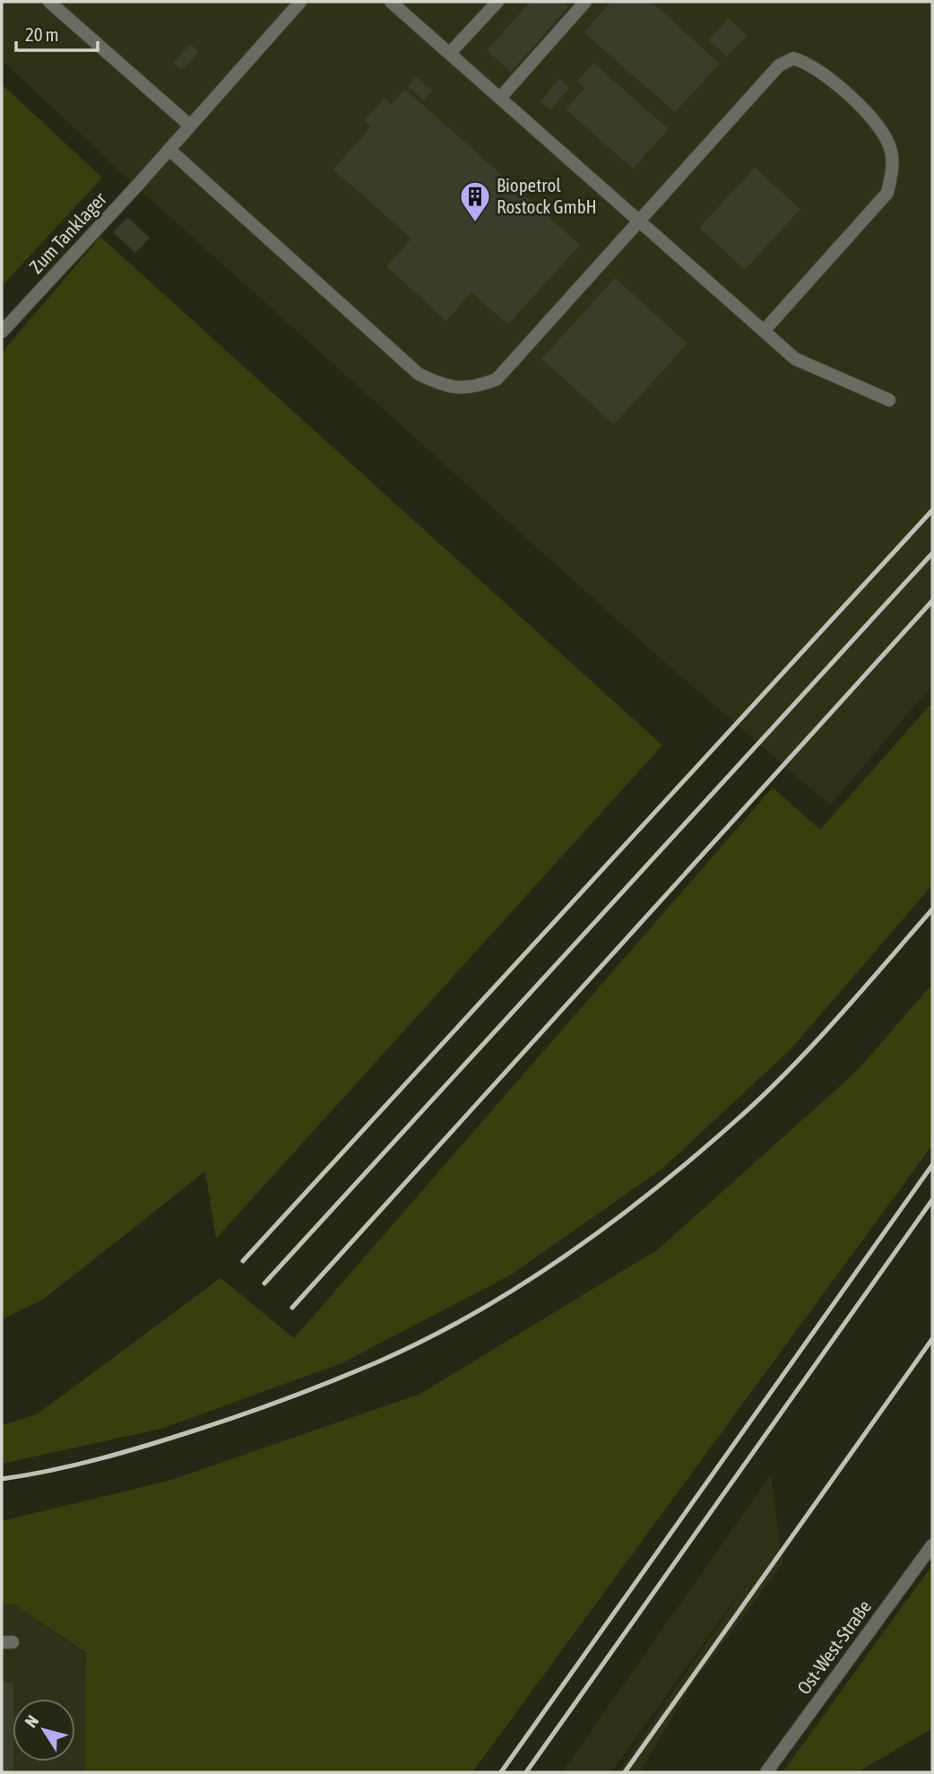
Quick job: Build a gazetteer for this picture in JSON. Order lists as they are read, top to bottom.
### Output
{
  "streets": {
    "street": ["Zum Tanklager", "Ost-West-Straße"]
  },
  "places": {
    "building": ["Biopetrol Rostock GmbH"]
  },
  "scale_bar": "20 m",
  "north": "top left"
}
